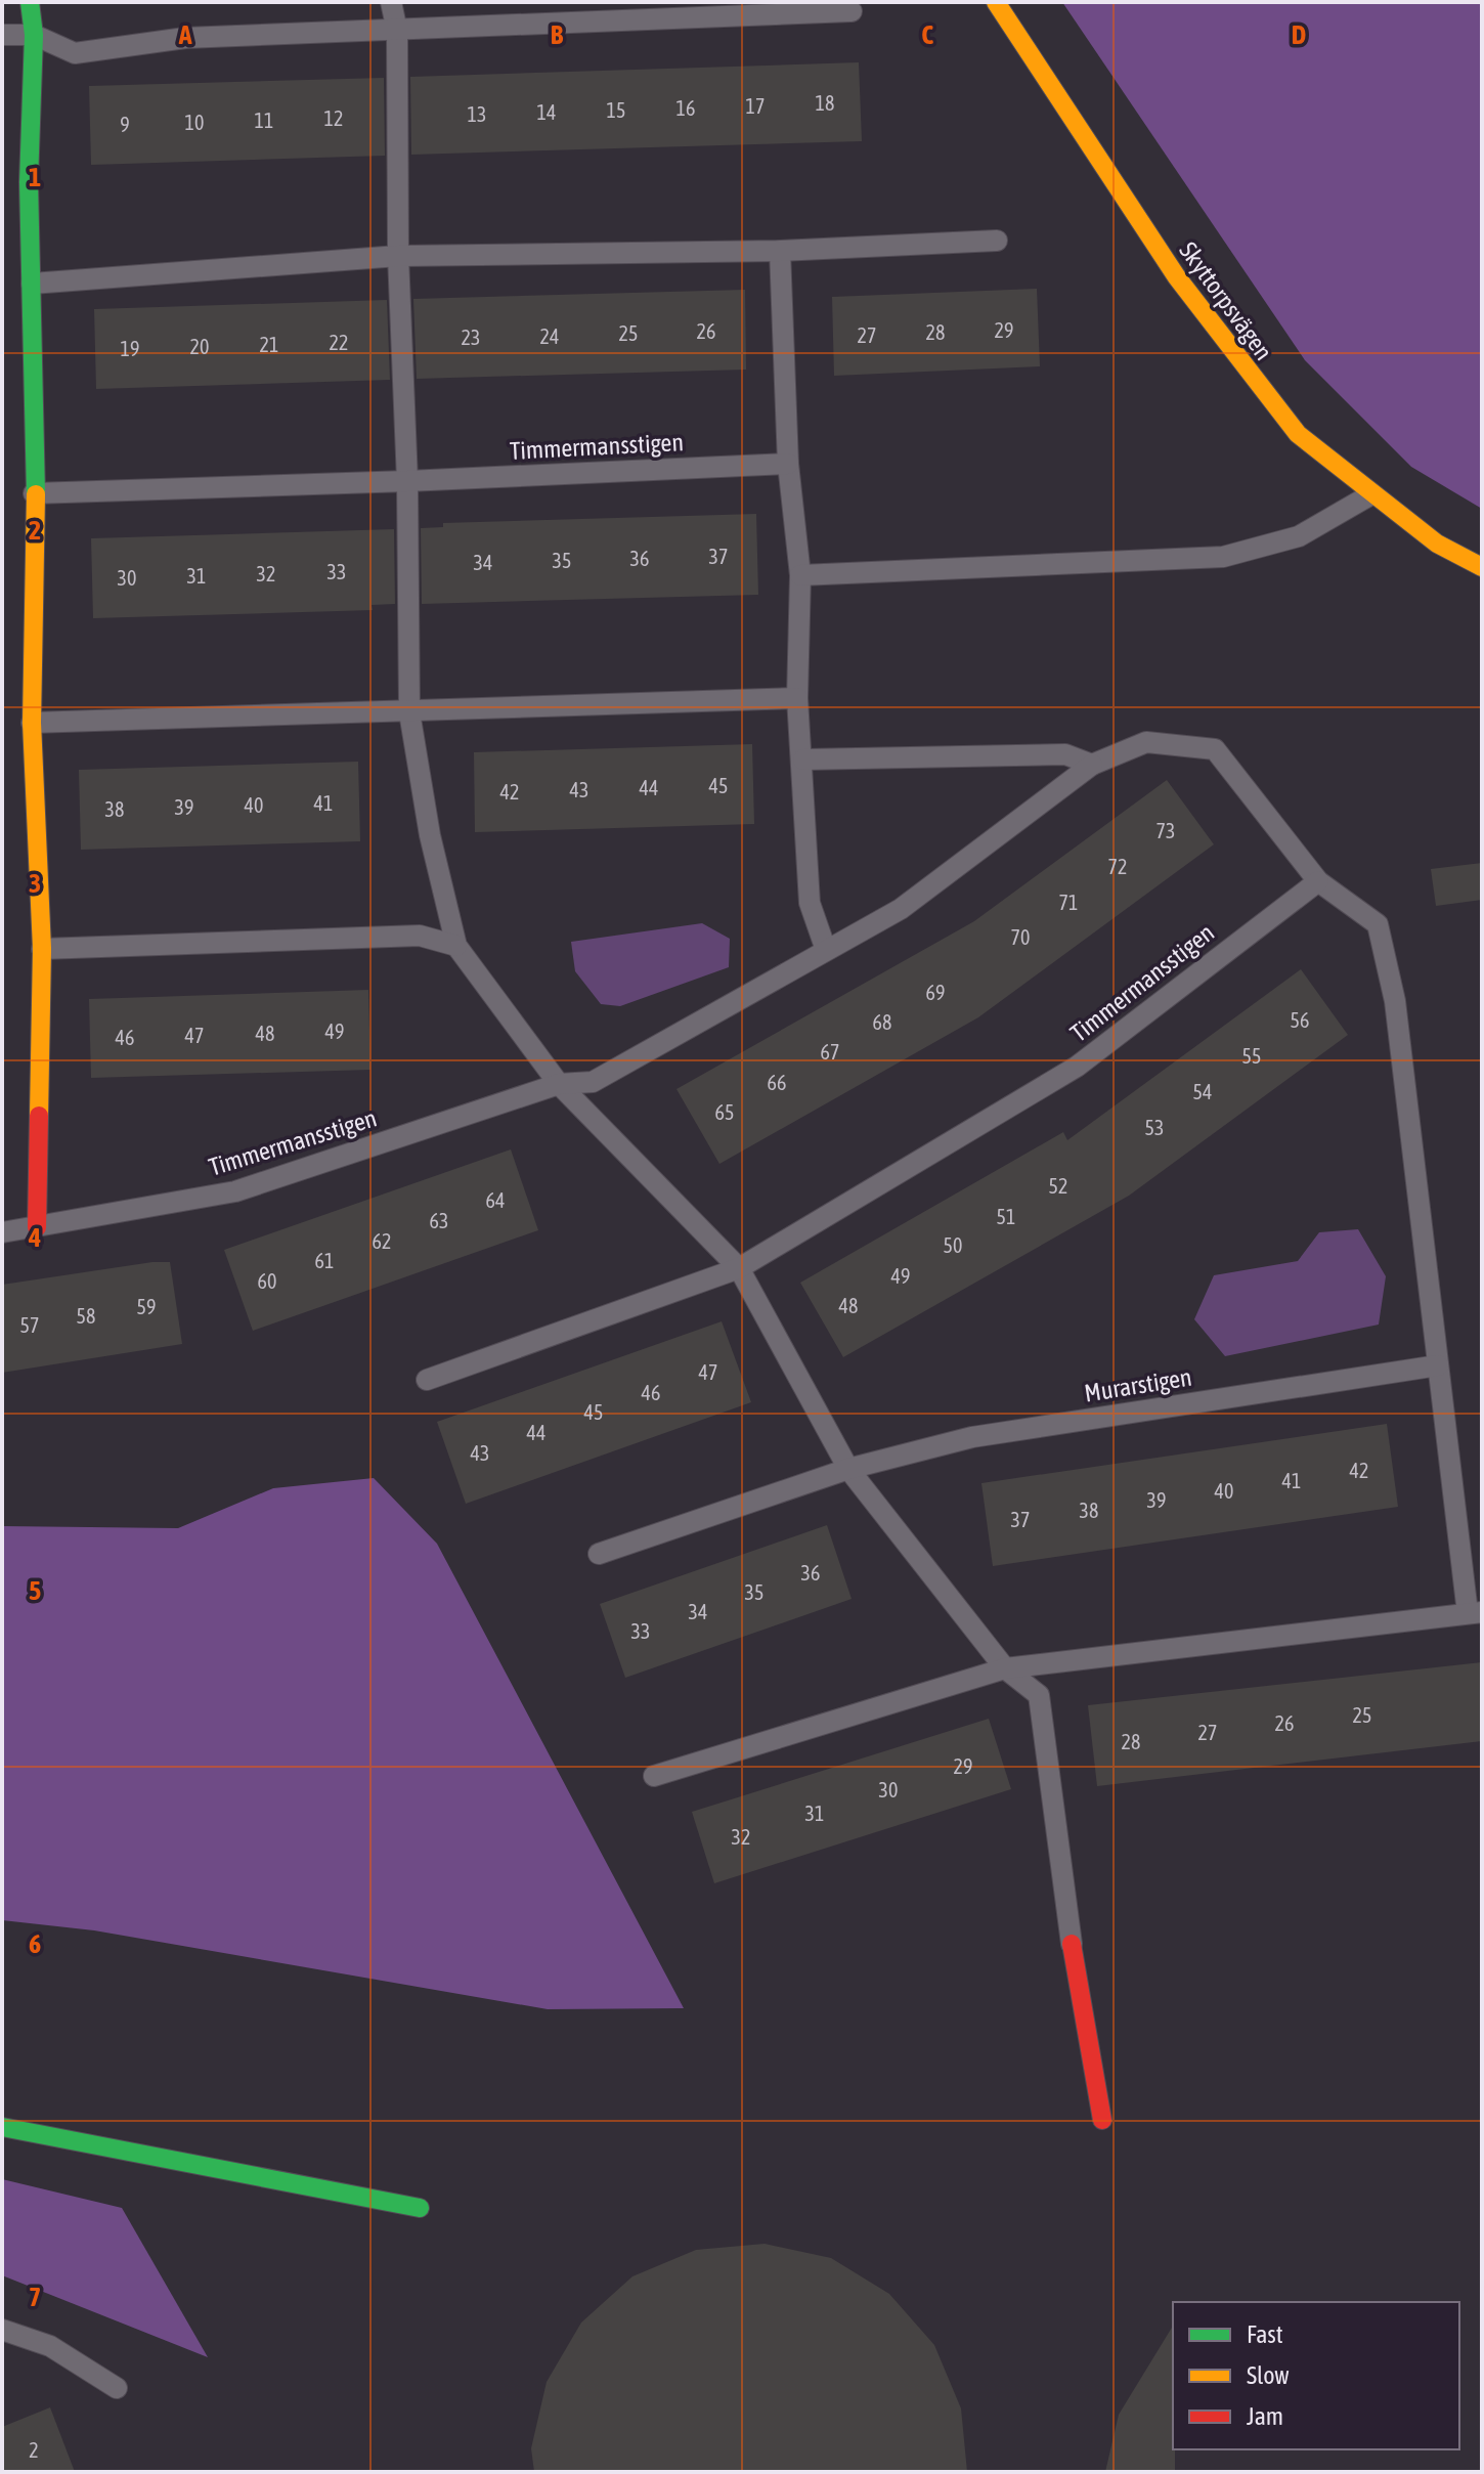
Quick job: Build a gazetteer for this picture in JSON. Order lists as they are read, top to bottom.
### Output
{
  "streets": {
    "street": ["Skyttorpsvägen"],
    "lane": ["Timmermansstigen", "Murarstigen"]
  },
  "house_numbers": [
    "18",
    "17",
    "16",
    "15",
    "14",
    "13",
    "12",
    "11",
    "10",
    "9",
    "29",
    "26",
    "28",
    "25",
    "27",
    "24",
    "23",
    "22",
    "21",
    "20",
    "19",
    "37",
    "36",
    "35",
    "34",
    "33",
    "32",
    "31",
    "30",
    "45",
    "44",
    "43",
    "42",
    "41",
    "40",
    "39",
    "38",
    "73",
    "72",
    "71",
    "70",
    "69",
    "56",
    "68",
    "49",
    "48",
    "47",
    "46",
    "67",
    "55",
    "66",
    "54",
    "65",
    "53",
    "52",
    "64",
    "51",
    "63",
    "62",
    "50",
    "61",
    "49",
    "60",
    "48",
    "59",
    "58",
    "57",
    "47",
    "46",
    "45",
    "44",
    "43",
    "42",
    "41",
    "40",
    "39",
    "38",
    "37",
    "36",
    "35",
    "34",
    "33",
    "25",
    "26",
    "27",
    "28",
    "29",
    "30",
    "31",
    "32",
    "2"
  ],
  "legend": ["Fast", "Slow", "Jam"],
  "grid": {
    "columns": [
      "A",
      "B",
      "C",
      "D"
    ],
    "rows": [
      "1",
      "2",
      "3",
      "4",
      "5",
      "6",
      "7"
    ]
  }
}
